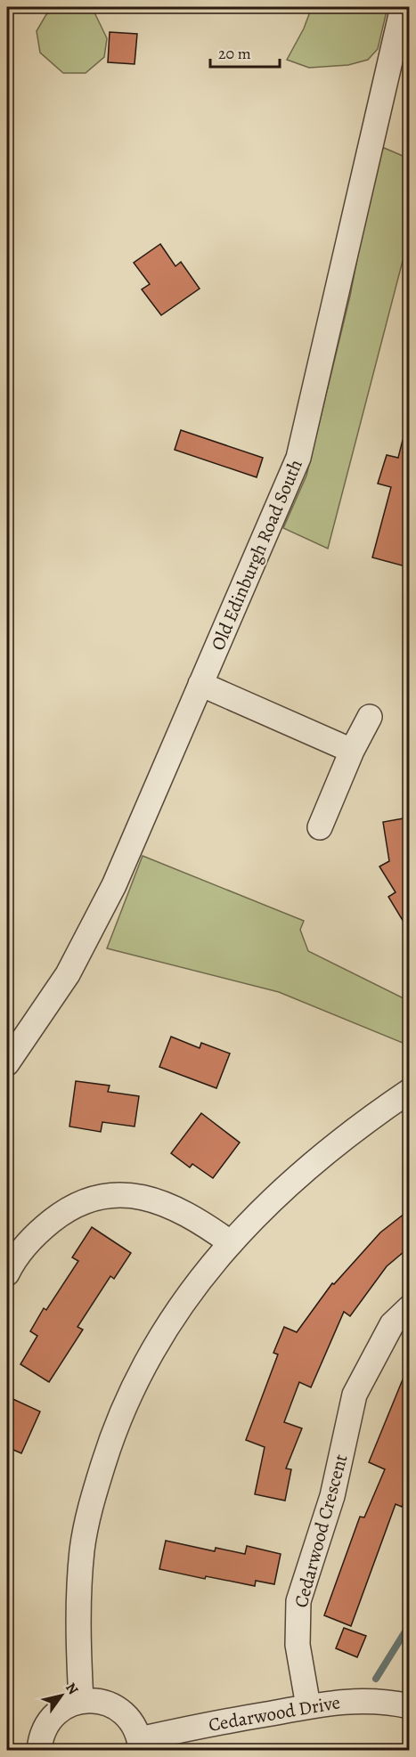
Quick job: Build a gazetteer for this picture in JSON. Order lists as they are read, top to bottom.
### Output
{
  "streets": {
    "street": ["Old Edinburgh Road South", "Cedarwood Crescent", "Cedarwood Drive"]
  },
  "crossings": [
    ["Cedarwood Crescent", "Cedarwood Drive"]
  ],
  "scale_bar": "20 m",
  "north": "top right"
}
